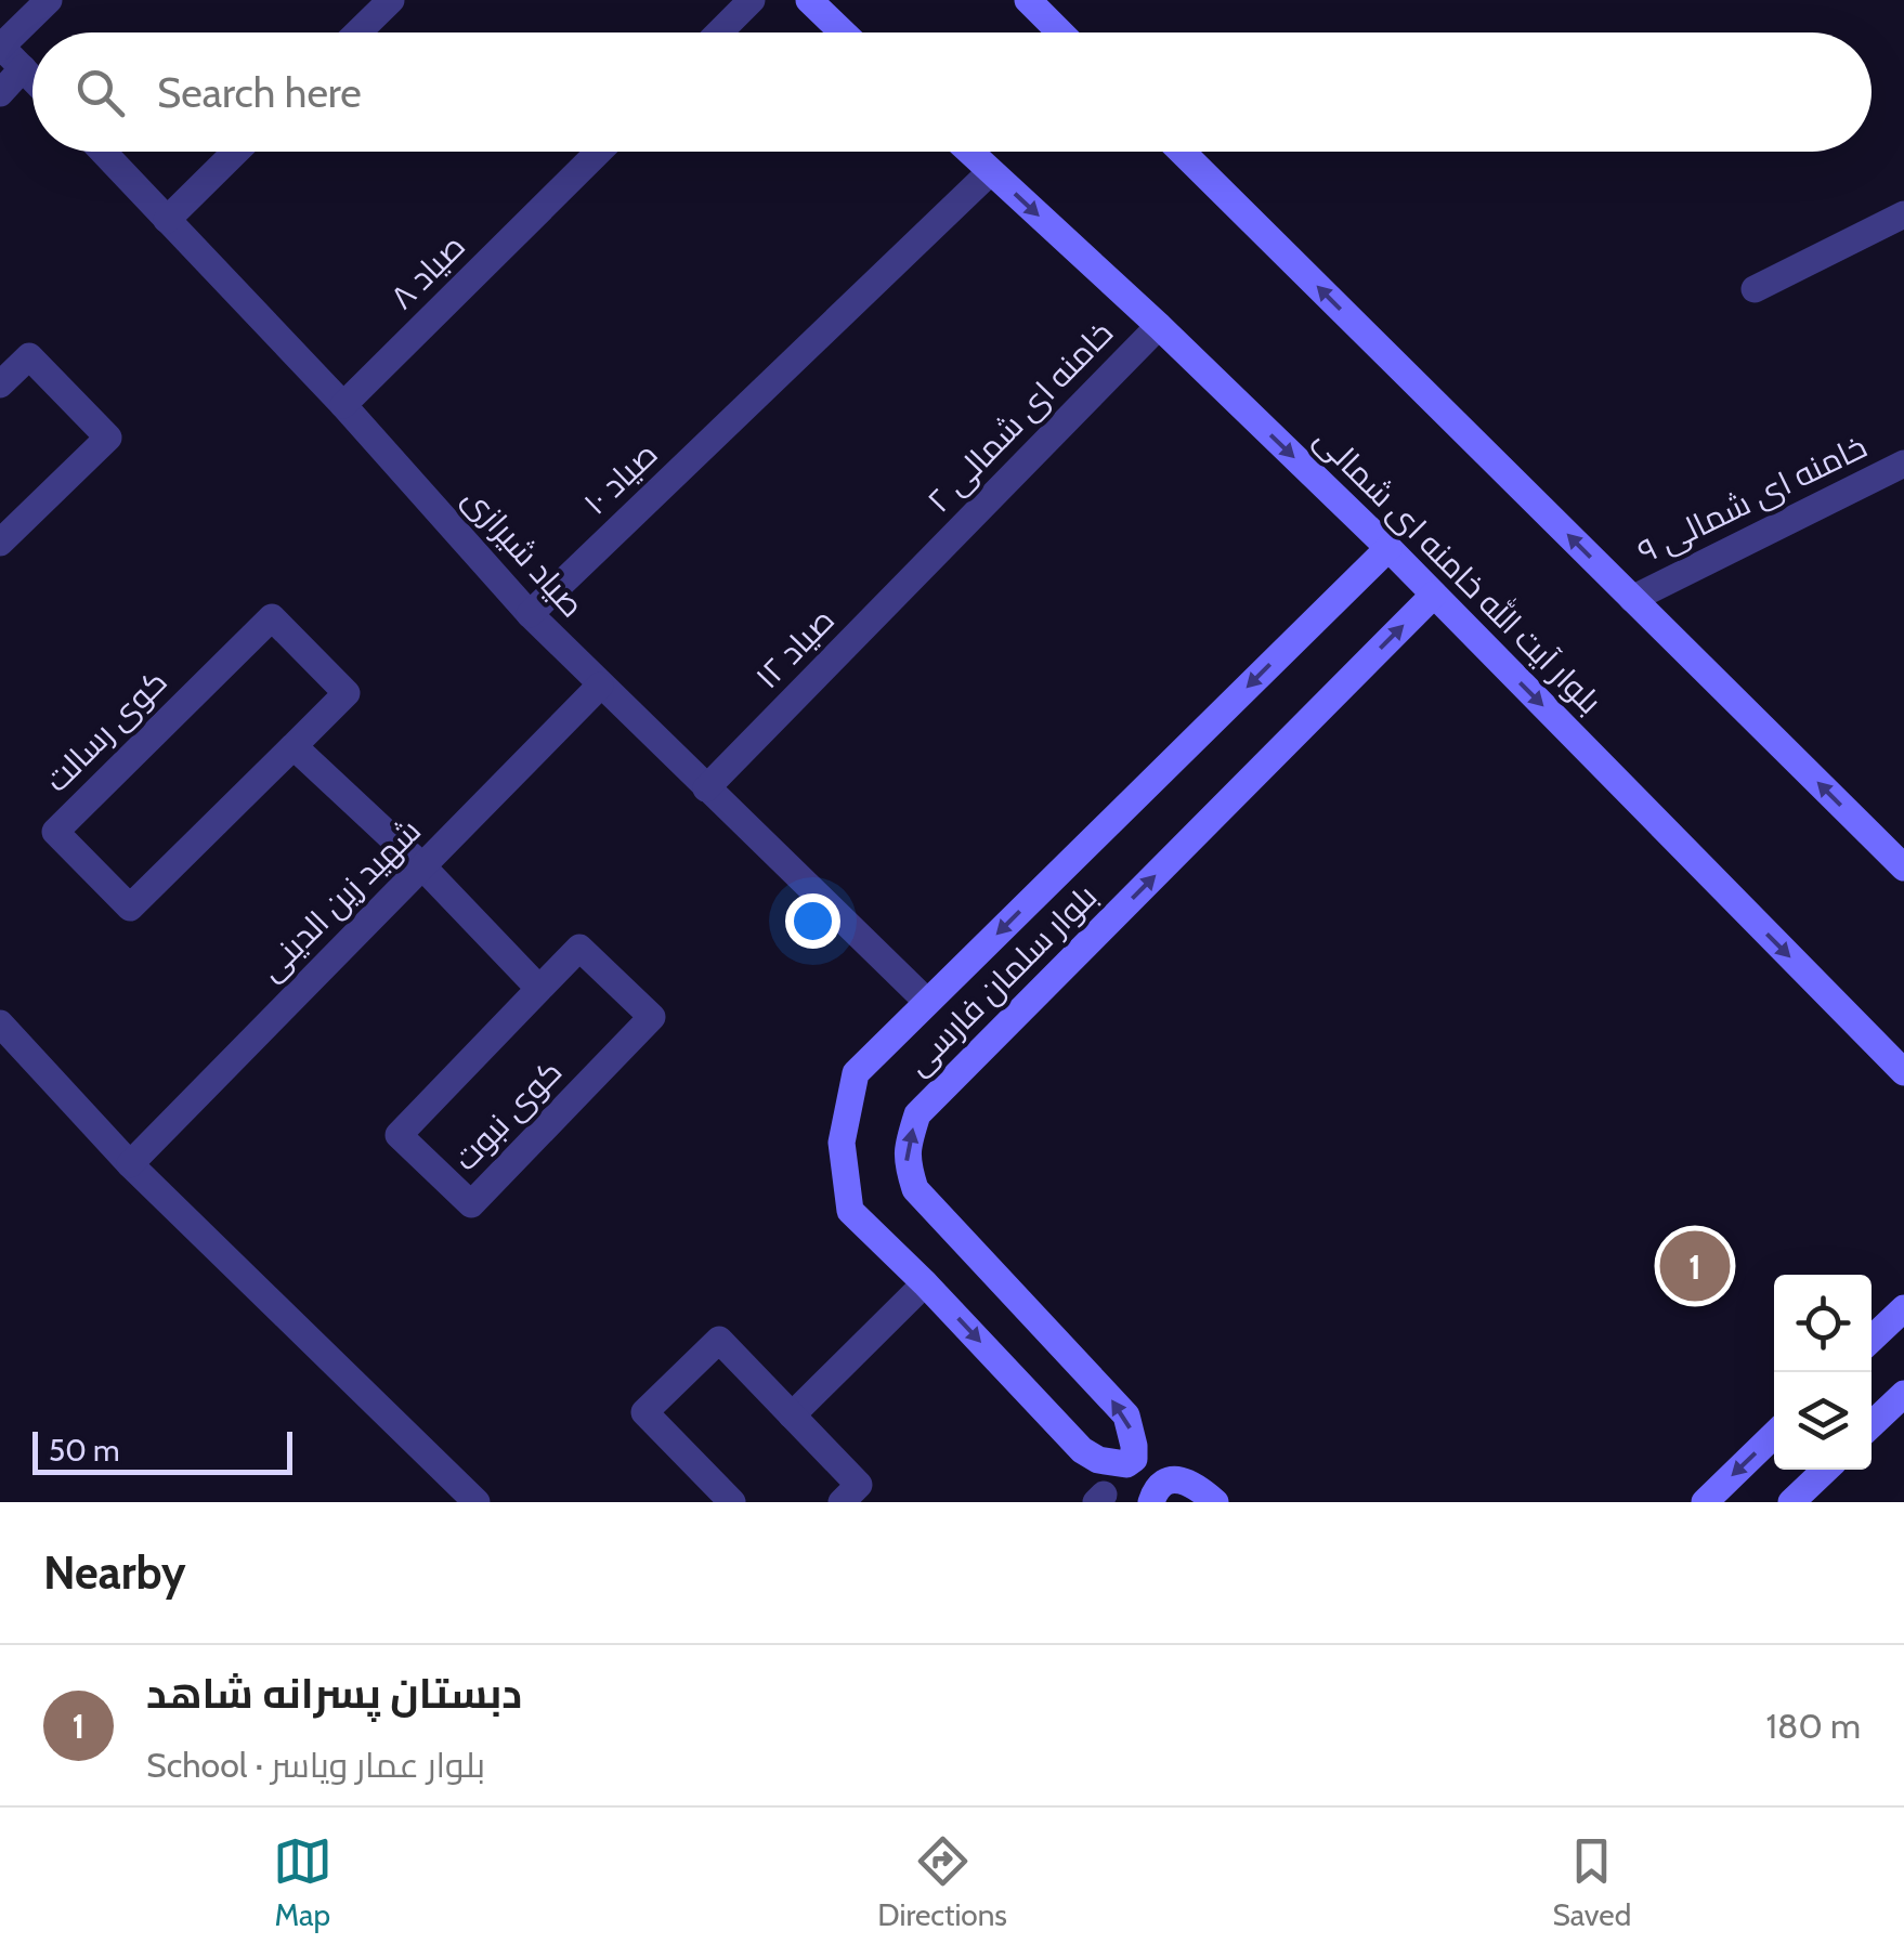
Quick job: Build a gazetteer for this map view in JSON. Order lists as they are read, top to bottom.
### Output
{
  "streets": {
    "street": [
      "صیاد ۸",
      "خامنه ای شمالی ۲",
      "صیاد ۱۰",
      "خامنه ای شمالی ۹",
      "صیاد شیرازی",
      "بلوار آیت الله خامنه ای شمالی",
      "صیاد ۱۲",
      "کوی رسالت",
      "شهید زین الدینی",
      "بلوار سلمان فارسی",
      "کوی نبوت"
    ]
  },
  "crossings": [
    ["صیاد ۸", "صیاد شیرازی"],
    ["خامنه ای شمالی ۲", "بلوار آیت الله خامنه ای شمالی"],
    ["خامنه ای شمالی ۲", "صیاد ۱۲"],
    ["صیاد ۱۰", "صیاد شیرازی"],
    ["صیاد ۱۰", "بلوار آیت الله خامنه ای شمالی"],
    ["صیاد شیرازی", "صیاد ۱۲"],
    ["صیاد شیرازی", "شهید زین الدینی"],
    ["صیاد شیرازی", "بلوار سلمان فارسی"],
    ["بلوار آیت الله خامنه ای شمالی", "بلوار سلمان فارسی"]
  ],
  "scale_bar": "50 m",
  "page": {
    "search": "Search here",
    "pins": "1",
    "scale": "50 m",
    "heading": "Nearby",
    "list": [
      {
        "mark": "1",
        "name": "دبستان پسرانه شاهد",
        "note": "School · بلوار عمار ویاسر",
        "value": "180 m"
      }
    ],
    "nav": ["Map", "Directions", "Saved"]
  }
}
